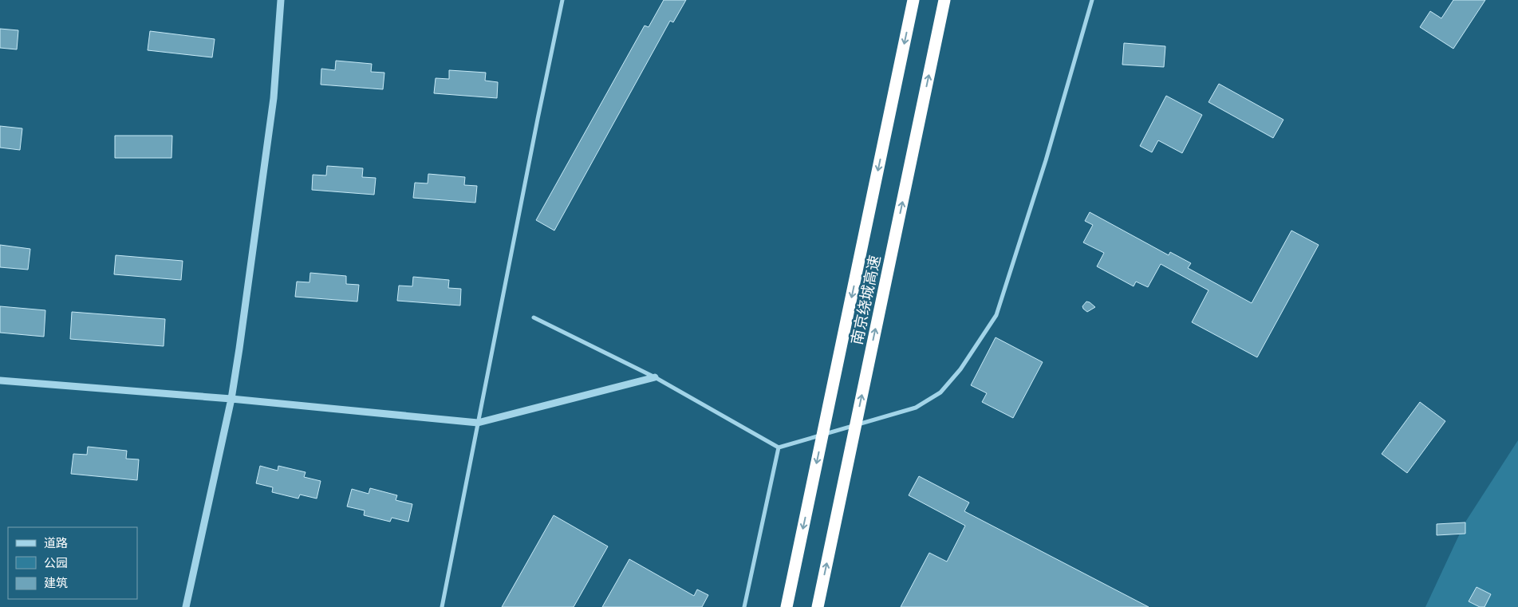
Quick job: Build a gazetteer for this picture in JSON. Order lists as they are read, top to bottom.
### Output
{
  "streets": {
    "highway": ["南京绕城高速"]
  },
  "legend": ["道路", "公园", "建筑"]
}
